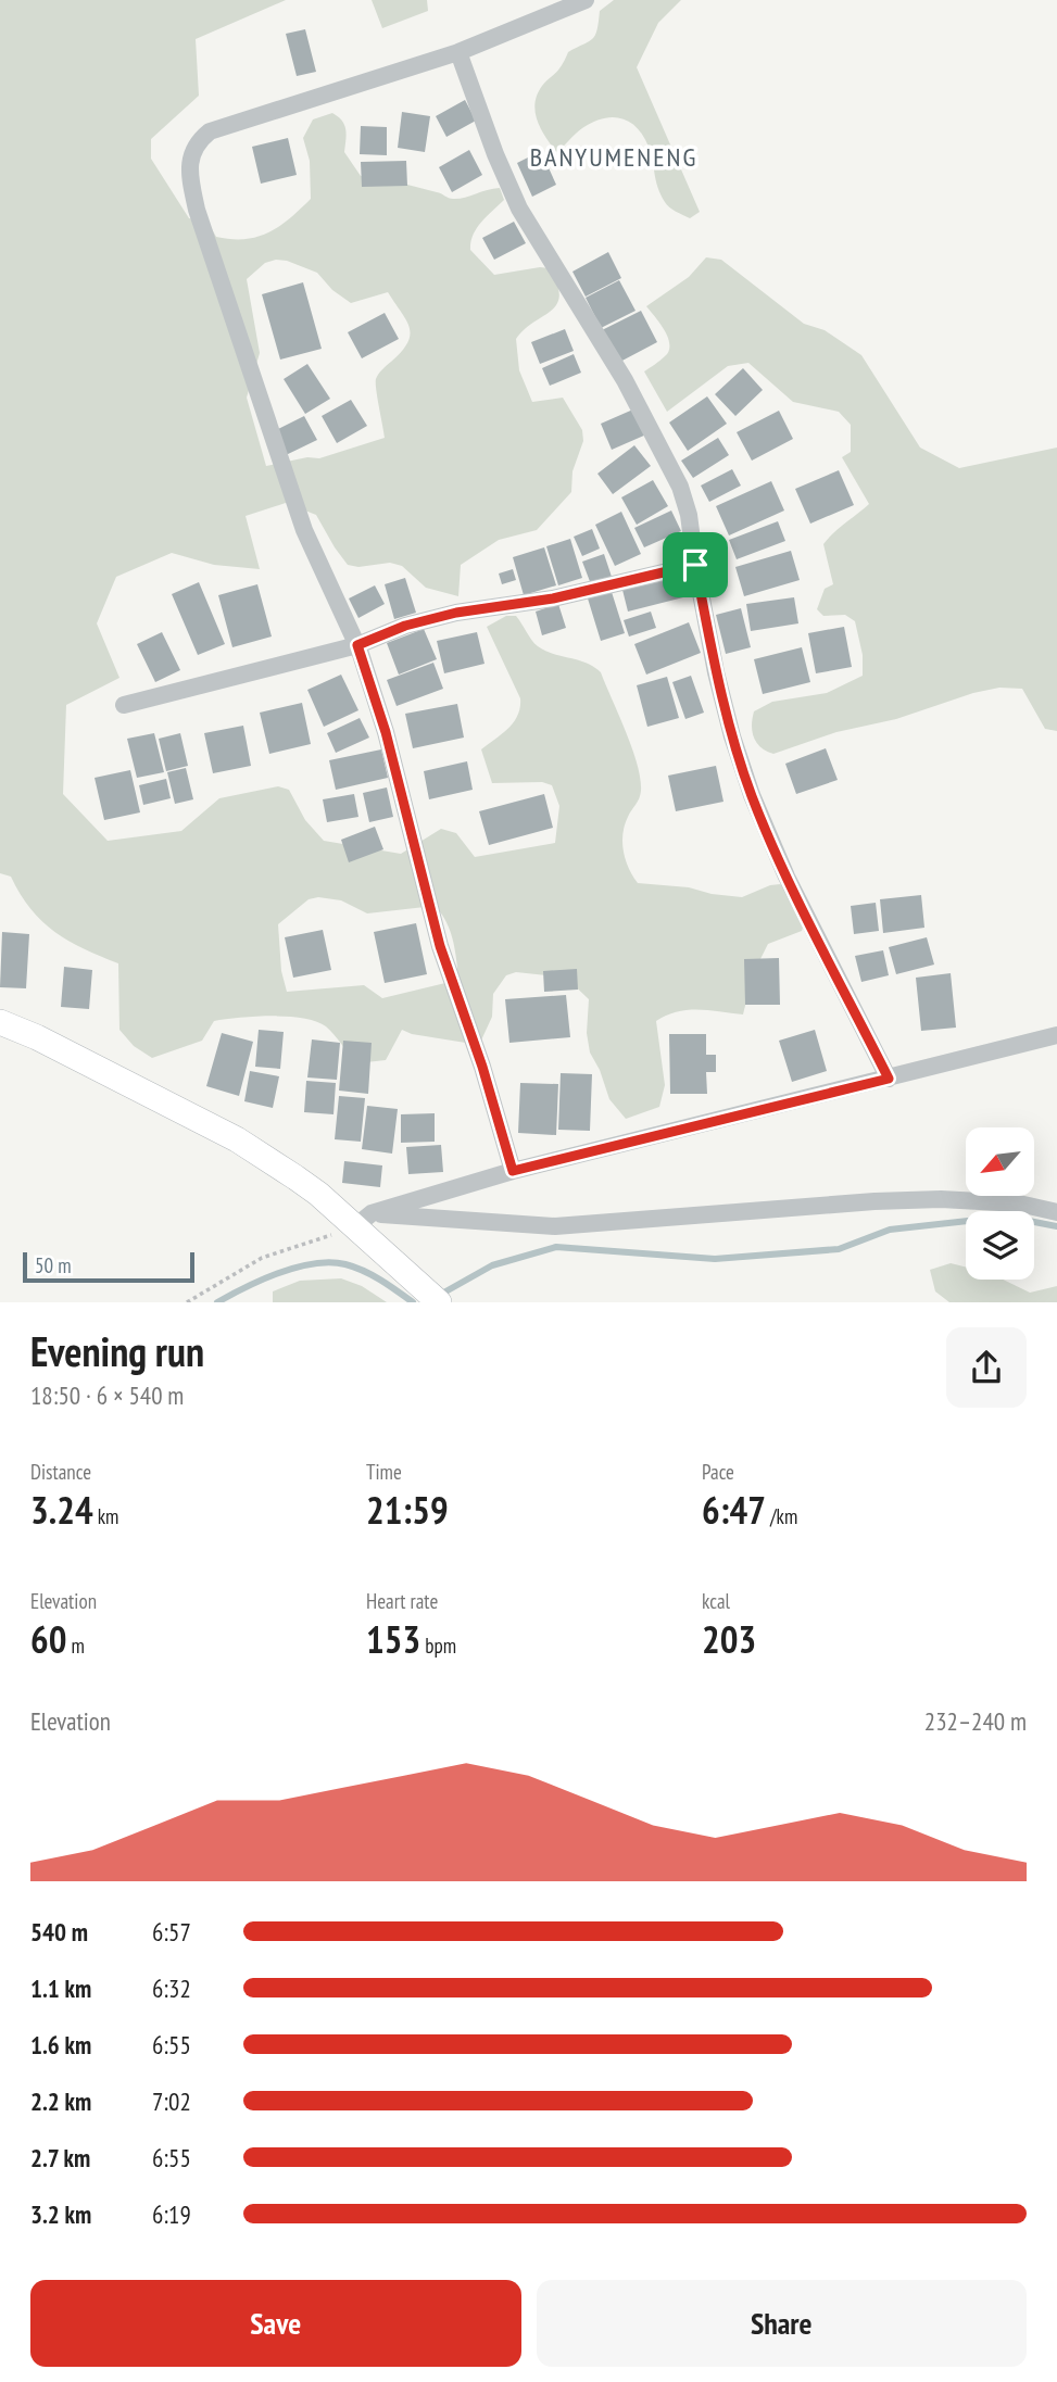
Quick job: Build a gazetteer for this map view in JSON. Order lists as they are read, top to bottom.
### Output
{
  "districts": ["BANYUMENENG"],
  "scale_bar": "50 m",
  "north": "bottom left",
  "page": {
    "scale": "50 m",
    "heading": ["Evening run", "18:50 · 6 × 540 m"],
    "stats": [
      ["Distance", "3.24 km"],
      ["Time", "21:59"],
      ["Pace", "6:47 /km"],
      ["Elevation", "60 m"],
      ["Heart rate", "153 bpm"],
      ["kcal", "203"]
    ],
    "chart": ["Elevation", "232–240 m"],
    "list": [
      {
        "name": "540 m",
        "note": "6:57"
      },
      {
        "name": "1.1 km",
        "note": "6:32"
      },
      {
        "name": "1.6 km",
        "note": "6:55"
      },
      {
        "name": "2.2 km",
        "note": "7:02"
      },
      {
        "name": "2.7 km",
        "note": "6:55"
      },
      {
        "name": "3.2 km",
        "note": "6:19"
      }
    ],
    "buttons": ["Save", "Share"]
  }
}
